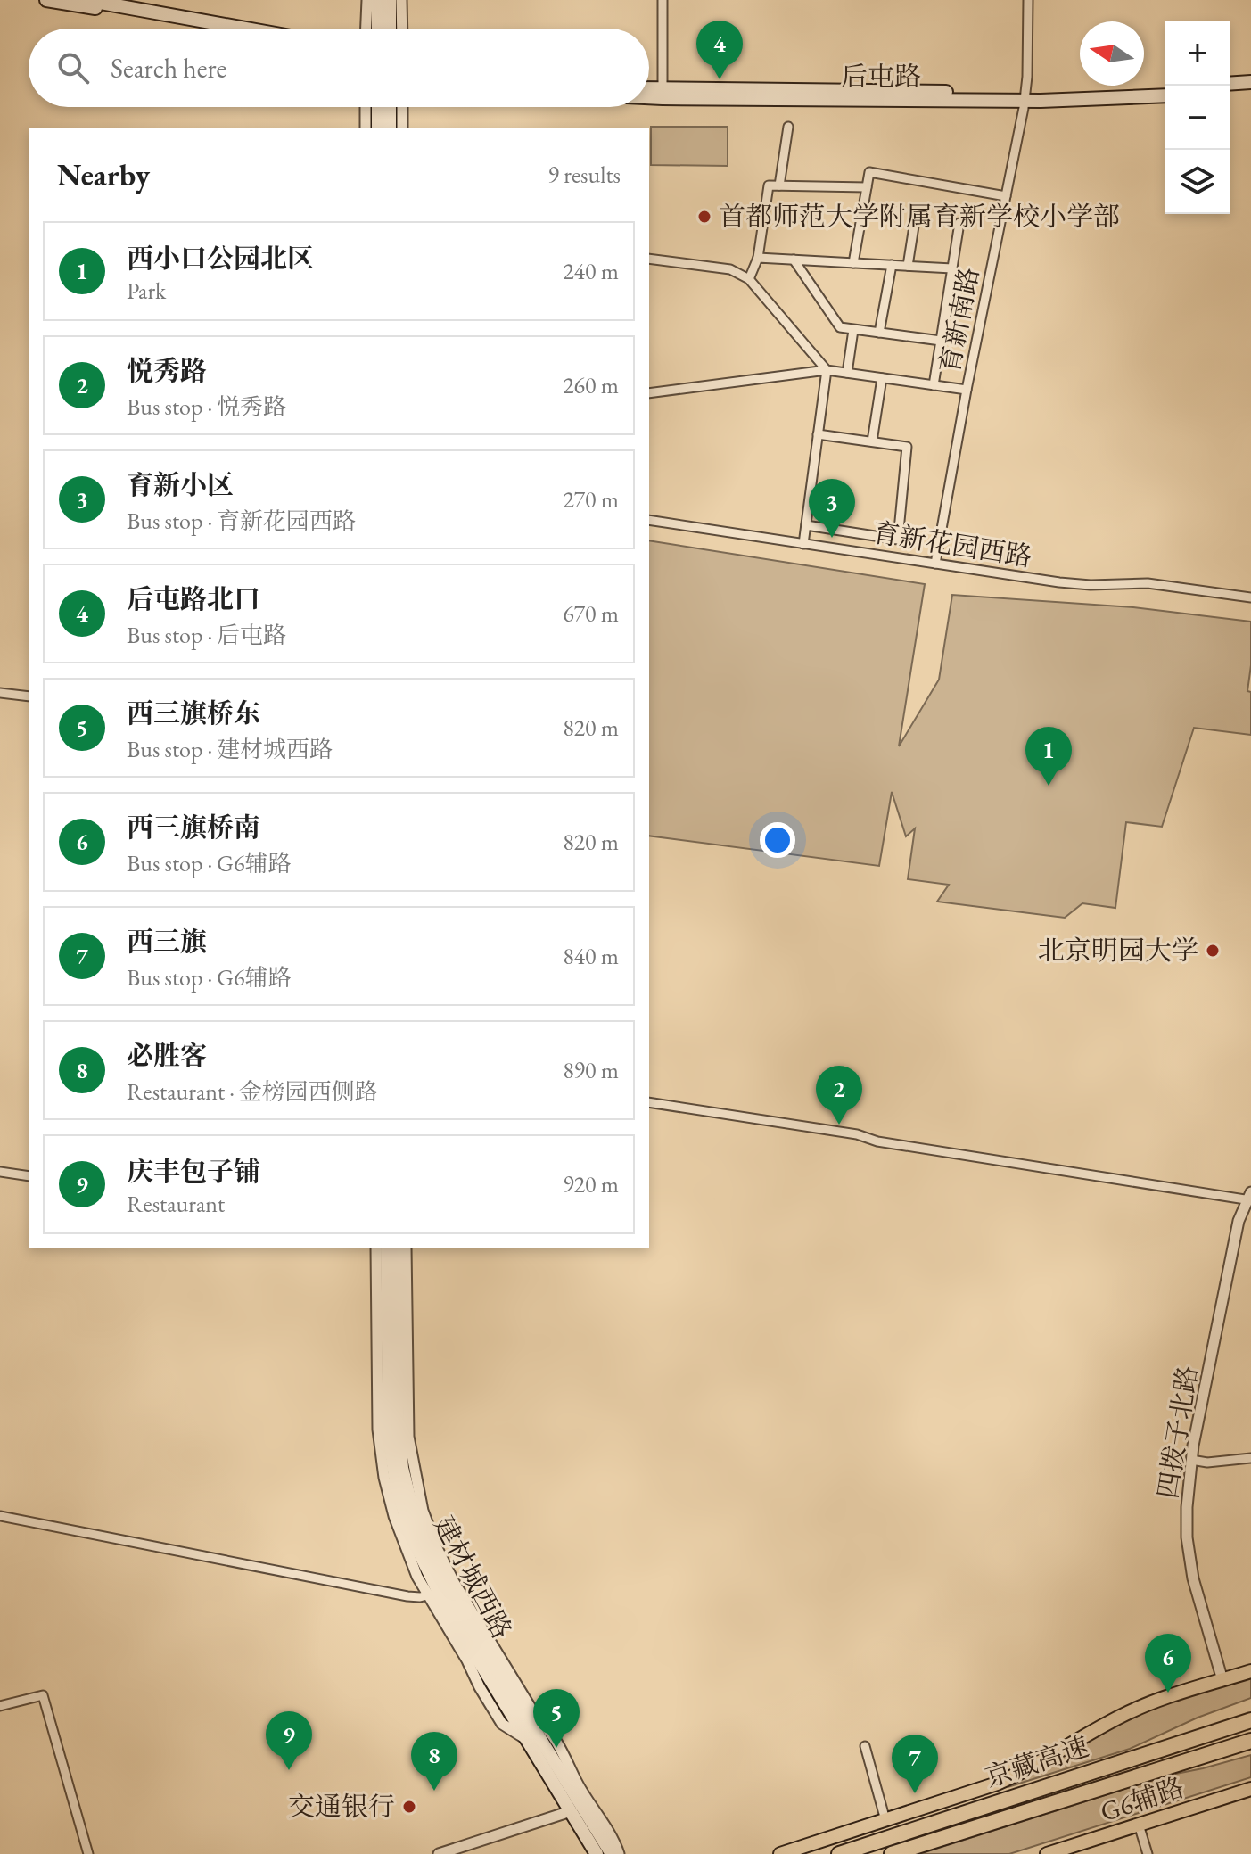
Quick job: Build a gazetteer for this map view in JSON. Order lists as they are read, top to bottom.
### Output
{
  "streets": {
    "highway": ["京藏高速"],
    "main road": ["后屯路", "建材城西路", "G6辅路"],
    "street": ["育新南路", "育新花园西路", "四拨子北路"]
  },
  "crossings": [
    ["后屯路", "育新南路"],
    ["育新南路", "育新花园西路"]
  ],
  "places": ["首都师范大学附属育新学校小学部", "北京明园大学", "交通银行"],
  "north": "left",
  "page": {
    "pins": [
      "4",
      "3",
      "1",
      "2",
      "6",
      "5",
      "9",
      "8",
      "7"
    ],
    "map_buttons": ["+", "−"],
    "search": "Search here",
    "heading": ["Nearby", "9 results"],
    "list": [
      {
        "mark": "1",
        "name": "西小口公园北区",
        "note": "Park",
        "value": "240 m"
      },
      {
        "mark": "2",
        "name": "悦秀路",
        "note": "Bus stop · 悦秀路",
        "value": "260 m"
      },
      {
        "mark": "3",
        "name": "育新小区",
        "note": "Bus stop · 育新花园西路",
        "value": "270 m"
      },
      {
        "mark": "4",
        "name": "后屯路北口",
        "note": "Bus stop · 后屯路",
        "value": "670 m"
      },
      {
        "mark": "5",
        "name": "西三旗桥东",
        "note": "Bus stop · 建材城西路",
        "value": "820 m"
      },
      {
        "mark": "6",
        "name": "西三旗桥南",
        "note": "Bus stop · G6辅路",
        "value": "820 m"
      },
      {
        "mark": "7",
        "name": "西三旗",
        "note": "Bus stop · G6辅路",
        "value": "840 m"
      },
      {
        "mark": "8",
        "name": "必胜客",
        "note": "Restaurant · 金榜园西侧路",
        "value": "890 m"
      },
      {
        "mark": "9",
        "name": "庆丰包子铺",
        "note": "Restaurant",
        "value": "920 m"
      }
    ]
  }
}
